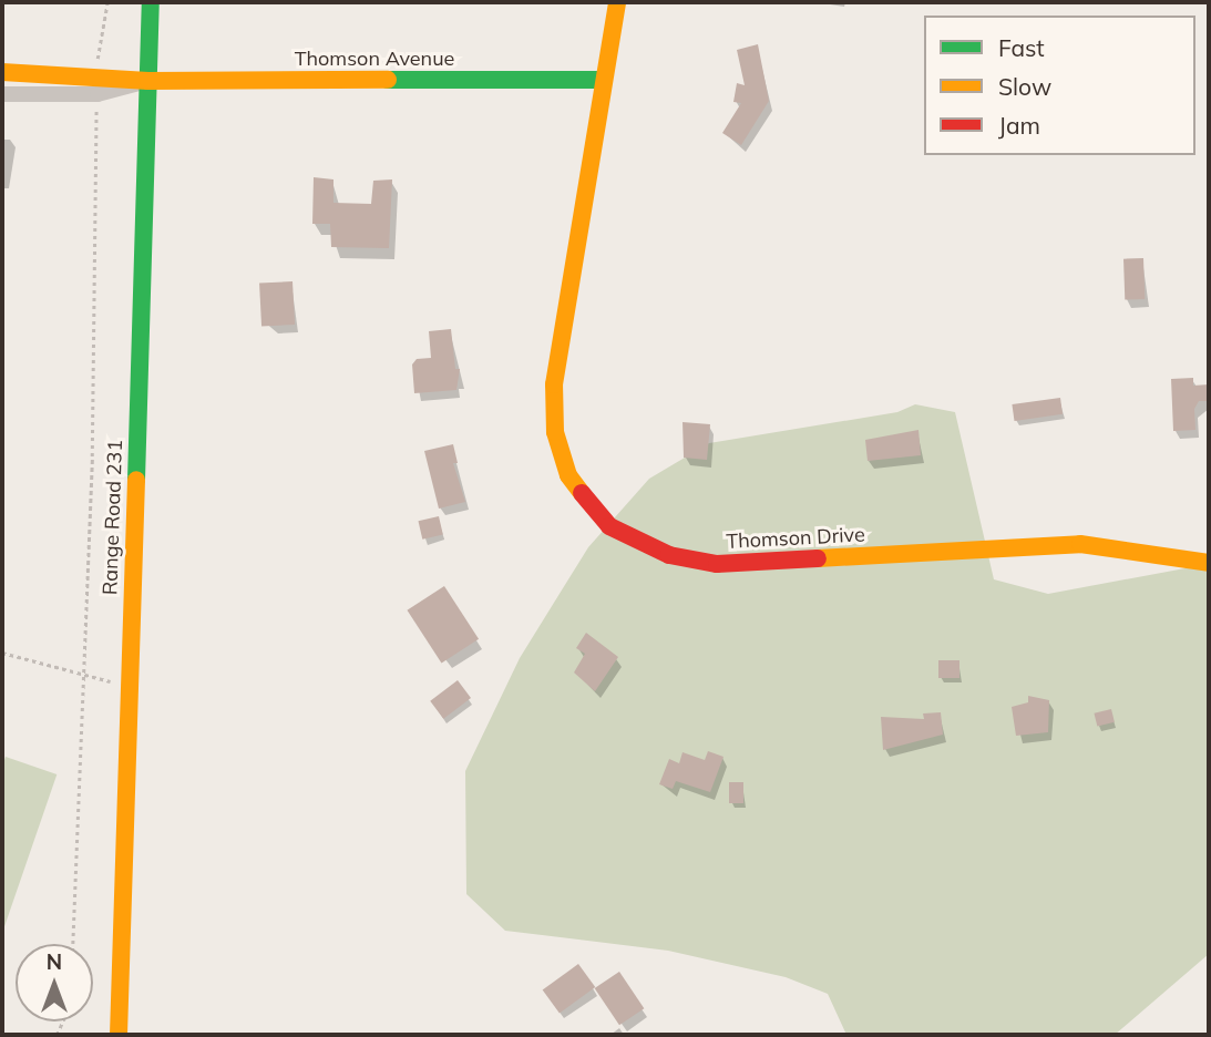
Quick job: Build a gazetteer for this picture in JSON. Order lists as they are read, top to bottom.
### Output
{
  "streets": {
    "street": ["Thomson Avenue", "Range Road 231", "Thomson Drive"]
  },
  "crossings": [
    ["Thomson Avenue", "Range Road 231"],
    ["Thomson Avenue", "Thomson Drive"]
  ],
  "legend": ["Fast", "Slow", "Jam"],
  "north": "top"
}
